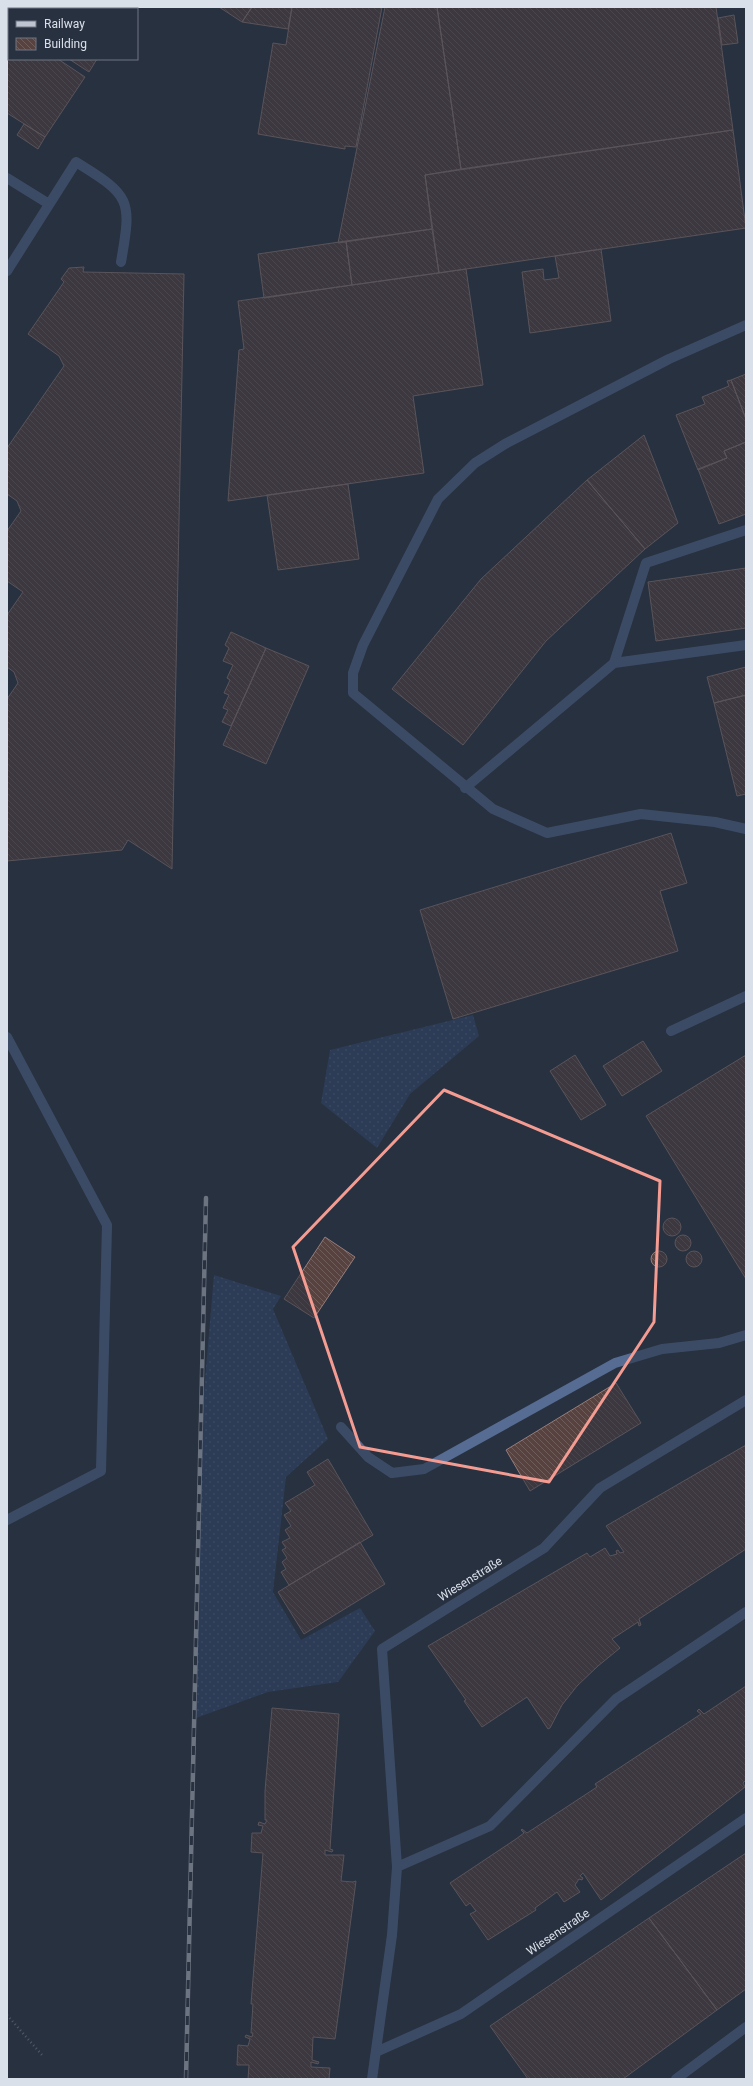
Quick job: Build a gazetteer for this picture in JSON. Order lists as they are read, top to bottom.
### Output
{
  "streets": {
    "lane": ["Wiesenstraße"]
  },
  "legend": ["Railway", "Building"]
}
